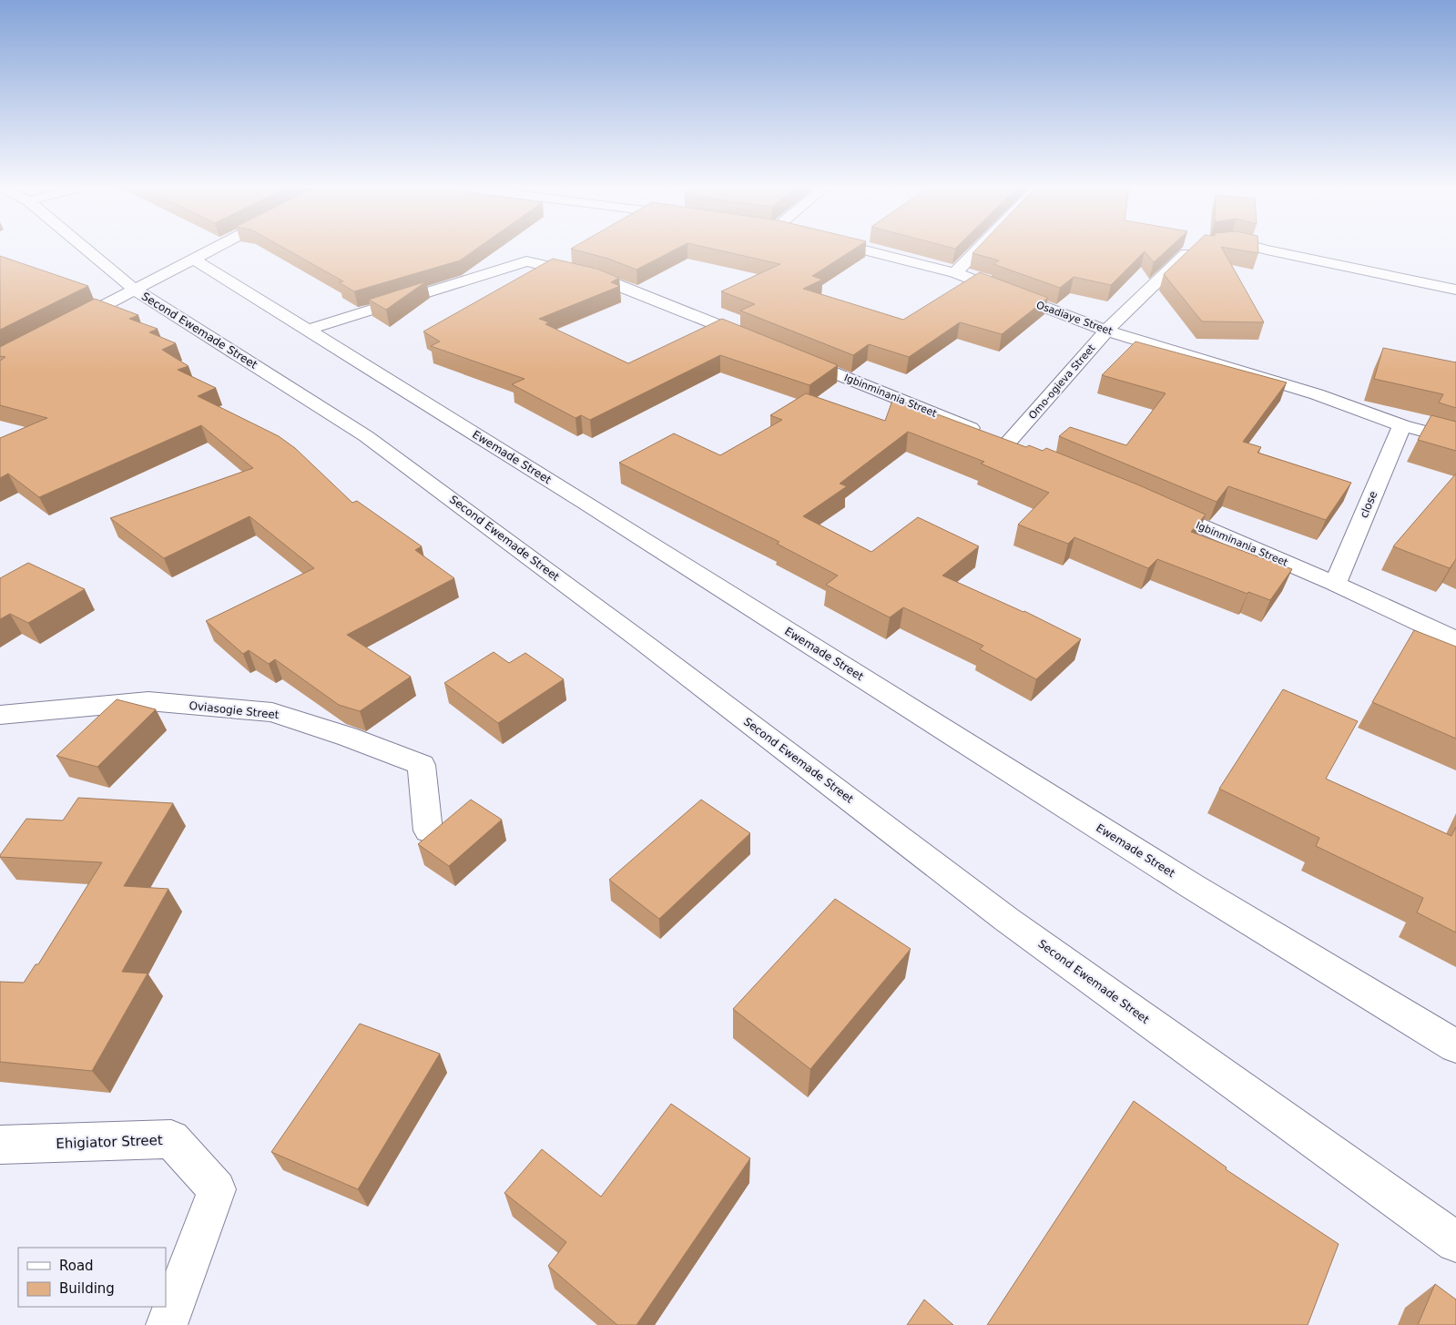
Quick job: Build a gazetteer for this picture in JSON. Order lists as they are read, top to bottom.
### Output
{
  "streets": {
    "street": [
      "Osadiaye Street",
      "Second Ewemade Street",
      "Omo-ogieva Street",
      "Igbinminania Street",
      "Ewemade Street",
      "close",
      "Oviasogie Street",
      "Ehigiator Street"
    ]
  },
  "crossings": [
    ["Osadiaye Street", "Omo-ogieva Street"],
    ["Osadiaye Street", "close"],
    ["Omo-ogieva Street", "Igbinminania Street"],
    ["Igbinminania Street", "close"]
  ],
  "legend": ["Road", "Building"]
}
